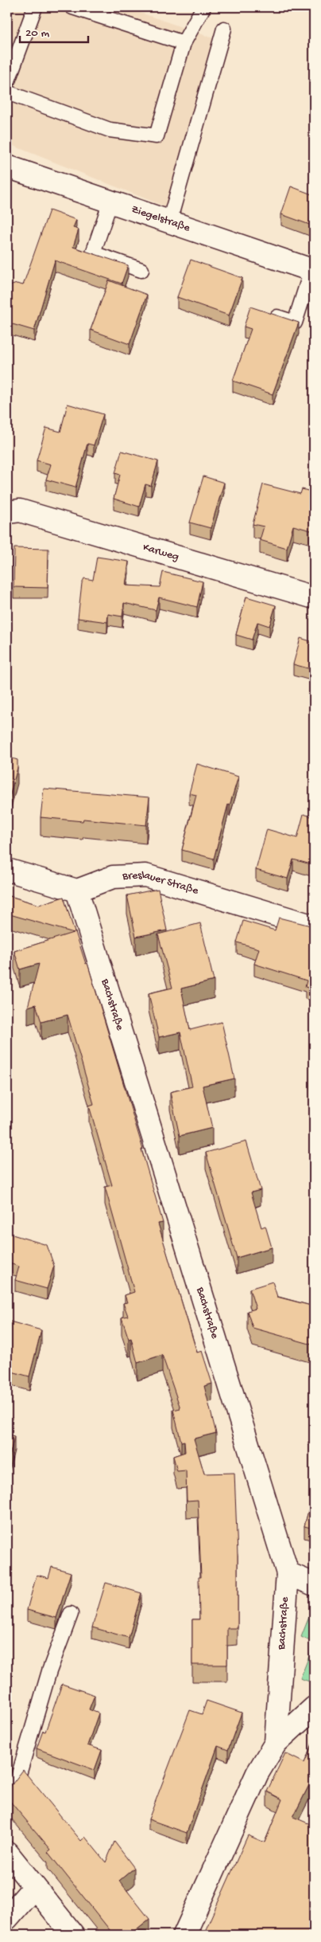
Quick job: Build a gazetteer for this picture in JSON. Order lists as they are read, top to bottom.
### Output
{
  "streets": {
    "street": [
      "Ziegelstraße",
      "Karweg",
      "Breslauer Straße",
      "Bachstraße"
    ]
  },
  "crossings": [
    ["Breslauer Straße", "Bachstraße"]
  ],
  "scale_bar": "20 m"
}
